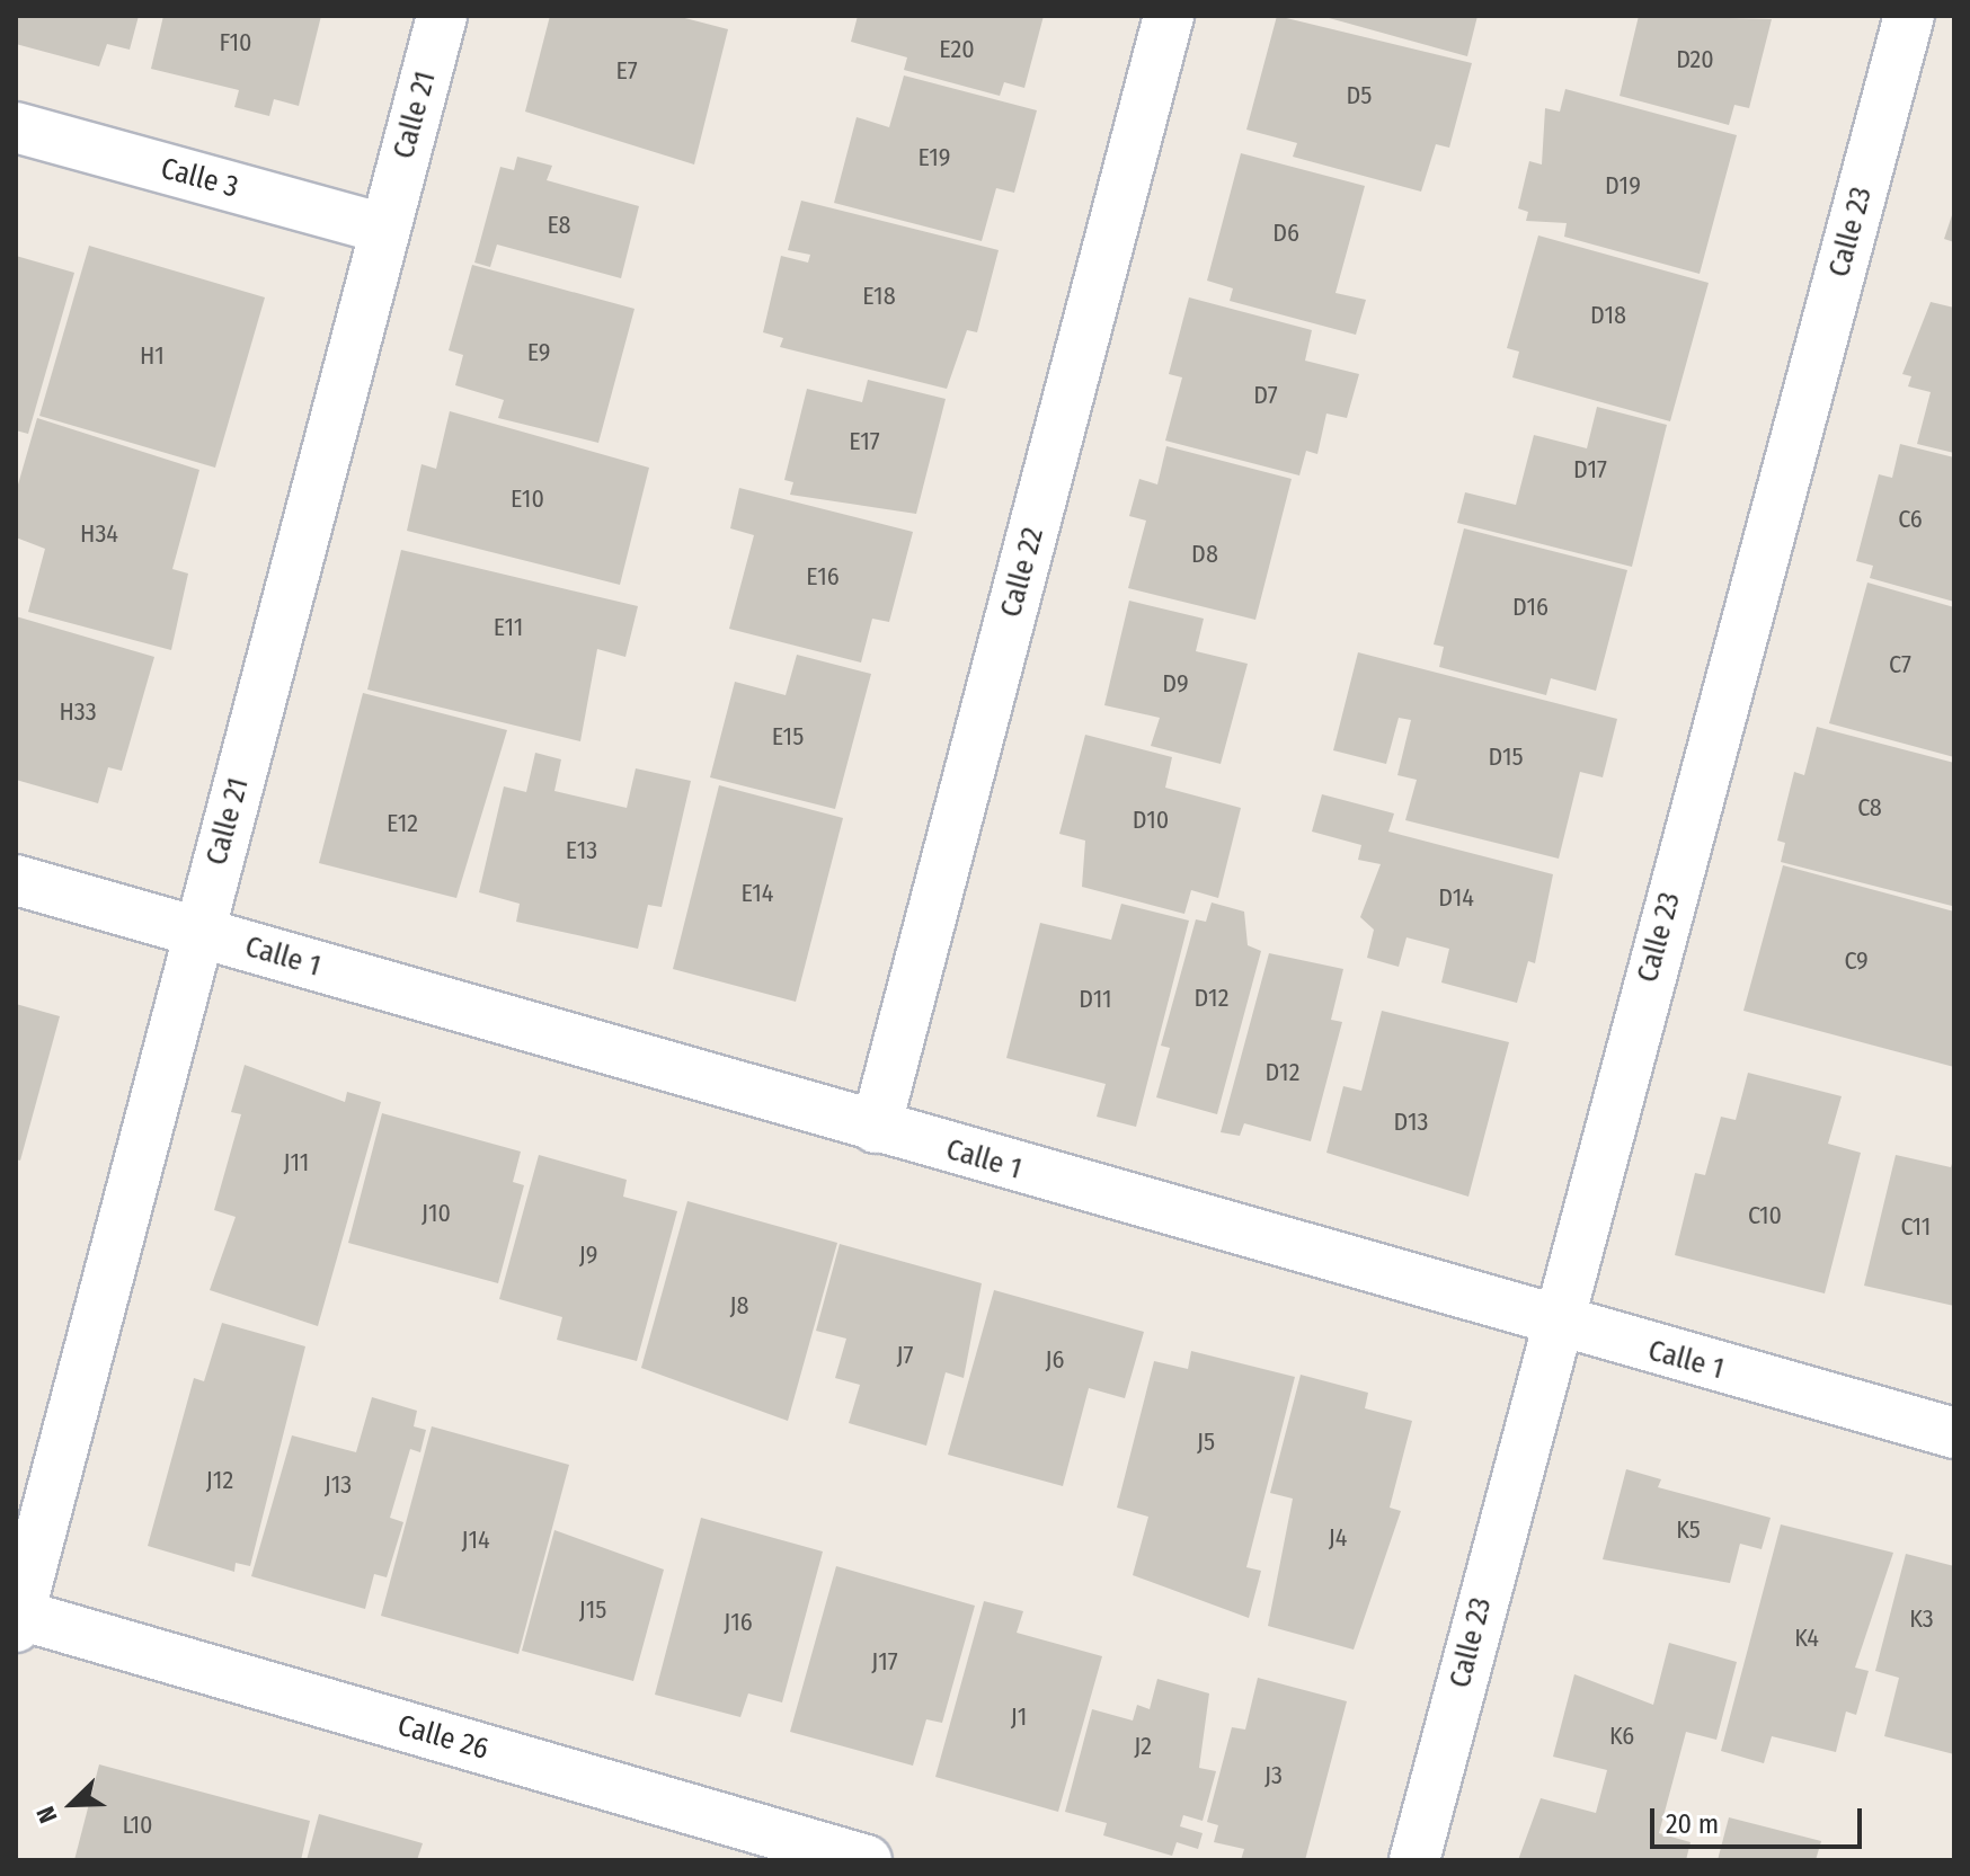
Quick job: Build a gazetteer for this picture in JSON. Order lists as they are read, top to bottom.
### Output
{
  "streets": {
    "street": [
      "Calle 21",
      "Calle 3",
      "Calle 23",
      "Calle 22",
      "Calle 1",
      "Calle 26"
    ]
  },
  "crossings": [
    ["Calle 21", "Calle 3"],
    ["Calle 21", "Calle 1"],
    ["Calle 21", "Calle 26"],
    ["Calle 23", "Calle 1"],
    ["Calle 22", "Calle 1"]
  ],
  "house_numbers": [
    "F10",
    "E20",
    "D20",
    "E7",
    "D5",
    "E19",
    "D19",
    "E8",
    "D6",
    "E18",
    "D18",
    "E9",
    "H1",
    "D7",
    "E17",
    "D17",
    "E10",
    "C6",
    "H34",
    "D8",
    "E16",
    "D16",
    "E11",
    "C7",
    "D9",
    "H33",
    "E15",
    "D15",
    "C8",
    "D10",
    "E12",
    "E13",
    "E14",
    "D14",
    "C9",
    "D12",
    "D11",
    "D12",
    "D13",
    "J11",
    "J10",
    "C10",
    "C11",
    "J9",
    "J8",
    "J7",
    "J6",
    "J5",
    "J12",
    "J13",
    "K5",
    "J4",
    "J14",
    "J15",
    "K3",
    "J16",
    "K4",
    "J17",
    "J1",
    "K6",
    "J2",
    "J3",
    "L10"
  ],
  "scale_bar": "20 m",
  "north": "bottom left"
}
